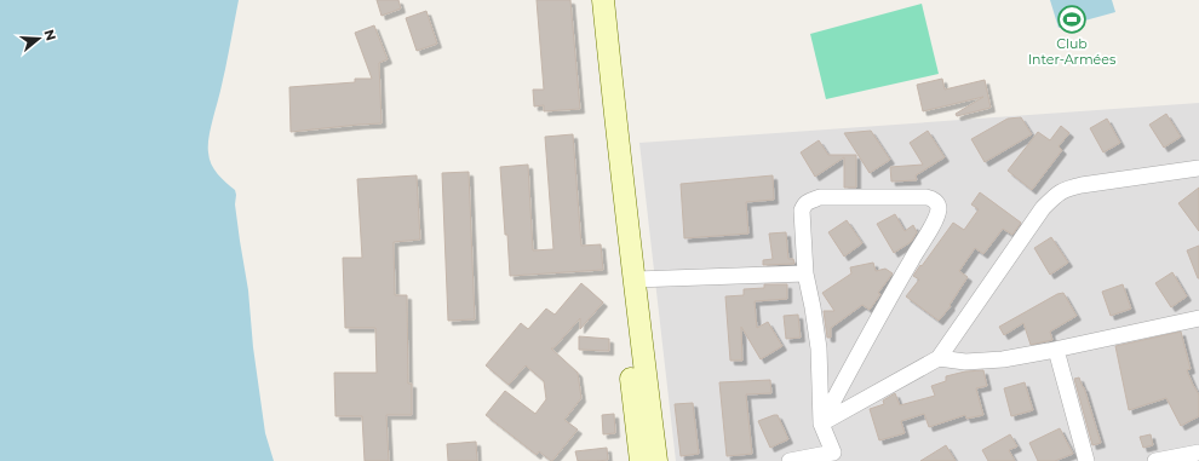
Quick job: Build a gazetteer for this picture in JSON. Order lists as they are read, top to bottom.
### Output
{
  "places": {
    "sports": ["Club Inter-Armées"]
  },
  "north": "right"
}
